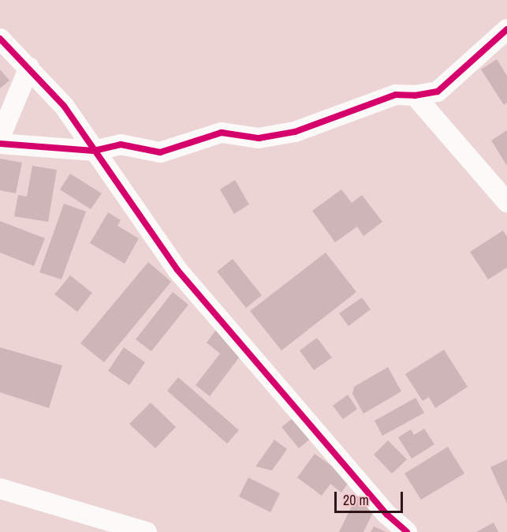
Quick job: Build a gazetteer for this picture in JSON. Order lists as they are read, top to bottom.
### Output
{
  "scale_bar": "20 m"
}
